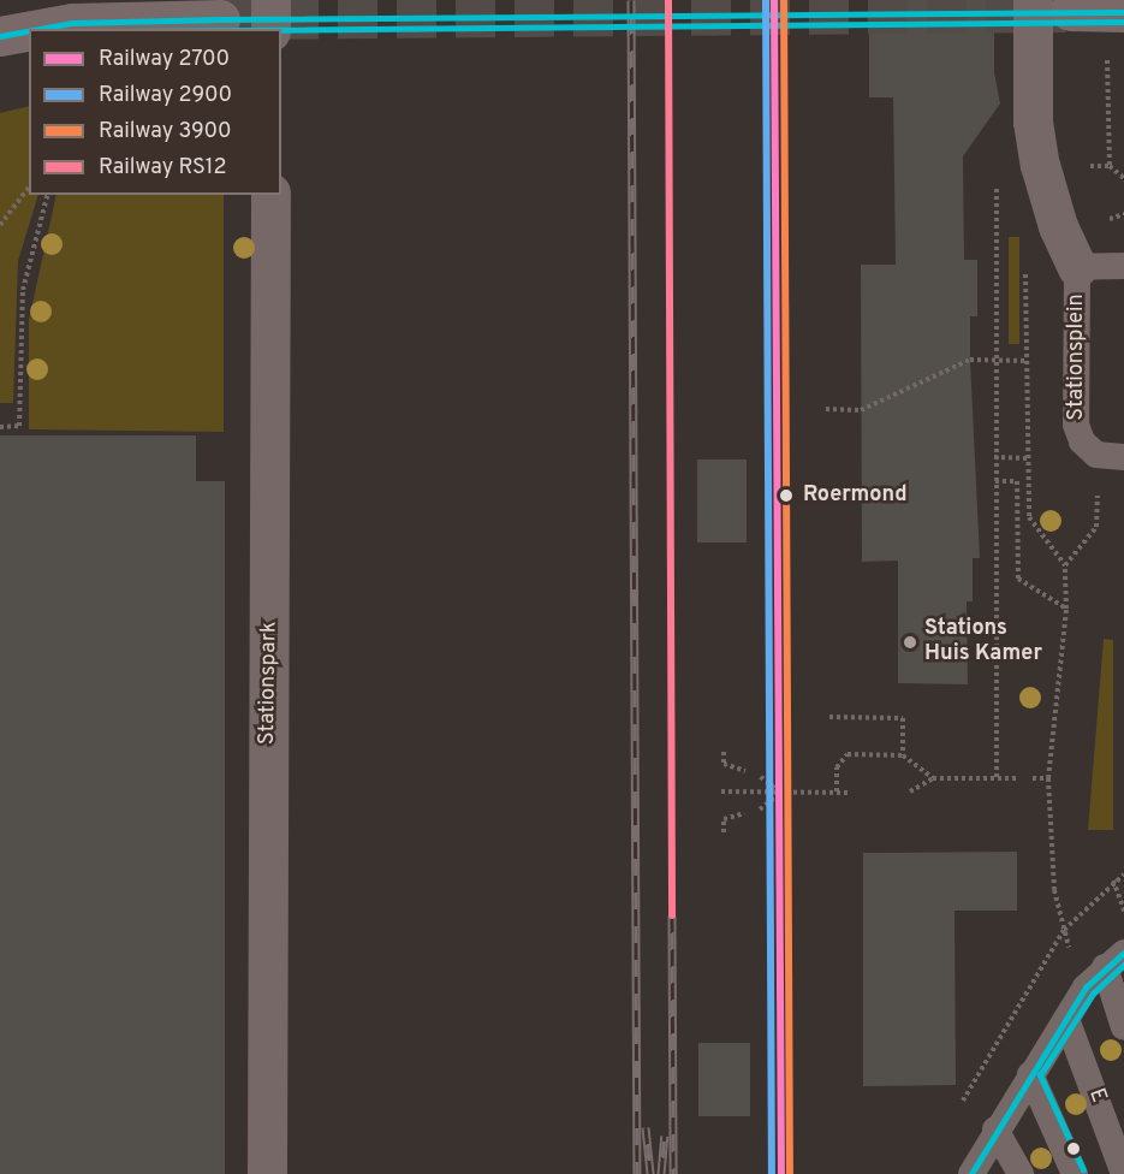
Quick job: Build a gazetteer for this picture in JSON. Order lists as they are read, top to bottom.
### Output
{
  "streets": {
    "street": ["Stationsplein", "Stationspark"],
    "lane": ["E"]
  },
  "places": ["Roermond", "Stations Huis Kamer"],
  "lines": [
    "rail line 2700",
    "rail line 2900",
    "rail line 3900",
    "rail line RS12"
  ],
  "legend": [
    "Railway 2700",
    "Railway 2900",
    "Railway 3900",
    "Railway RS12"
  ]
}
